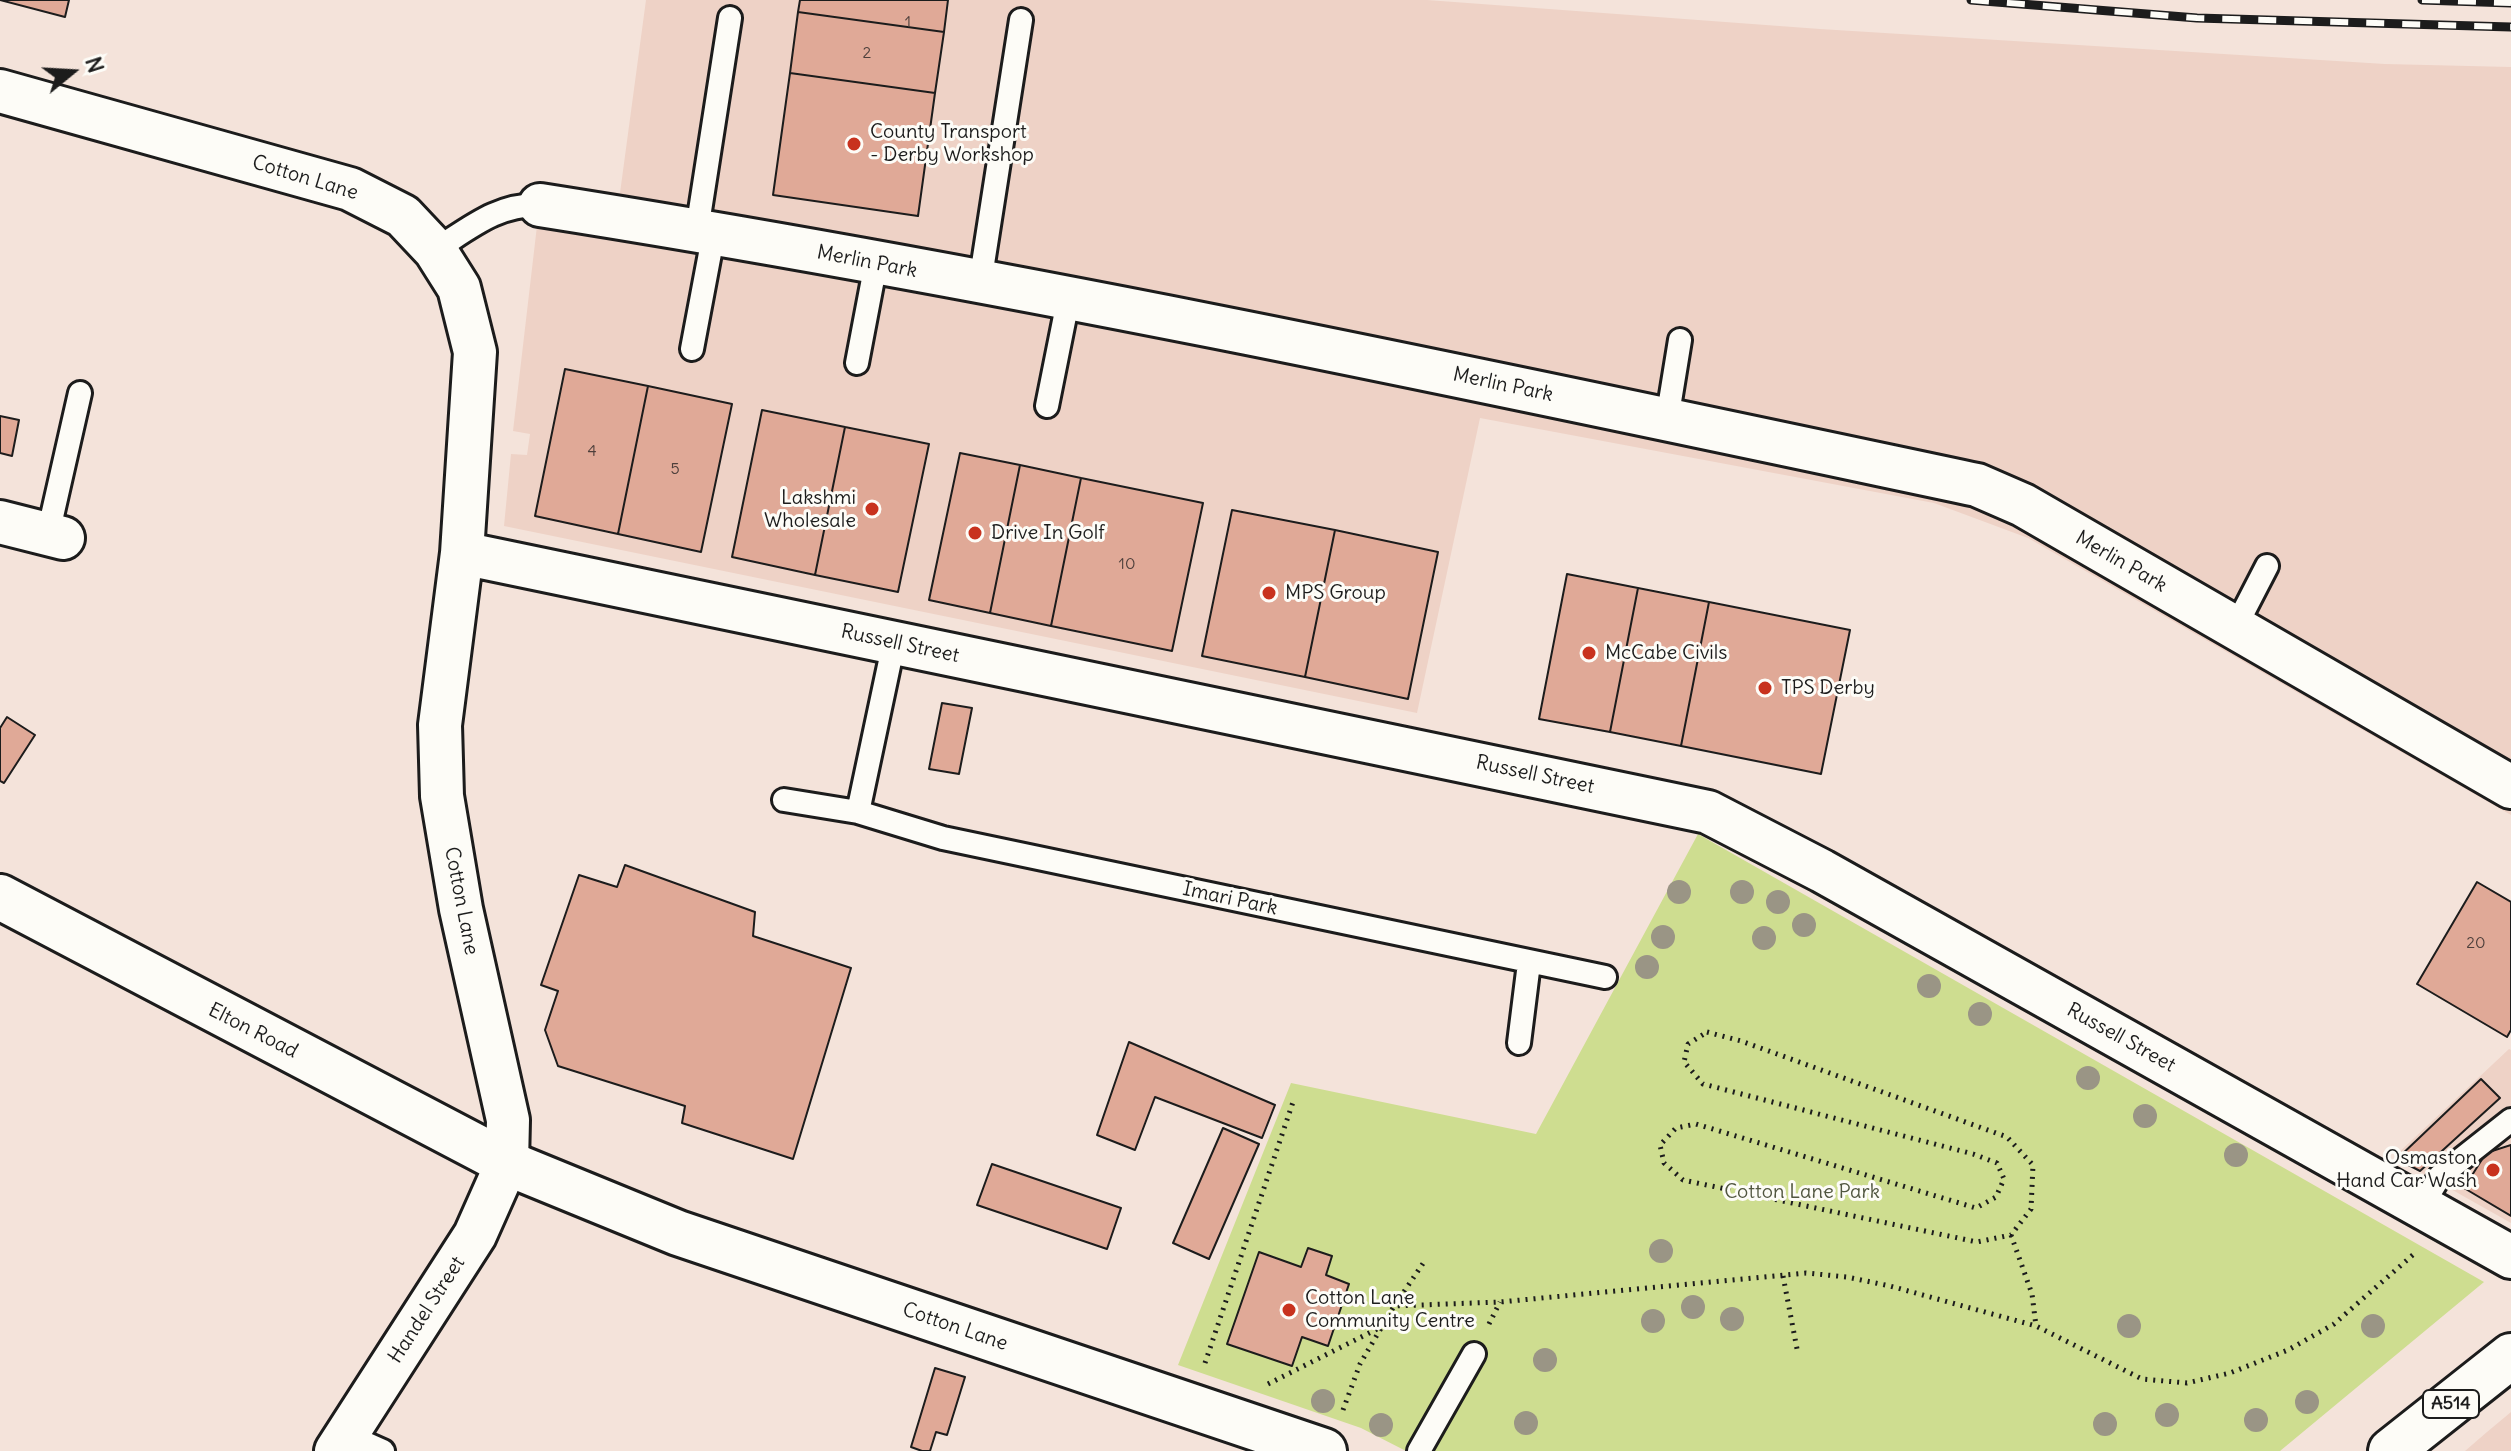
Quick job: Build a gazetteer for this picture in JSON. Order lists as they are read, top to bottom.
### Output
{
  "streets": {
    "street": [
      "Cotton Lane",
      "Merlin Park",
      "Russell Street",
      "Elton Road",
      "Handel Street",
      "A514"
    ],
    "lane": ["Imari Park"]
  },
  "crossings": [
    ["Cotton Lane", "Merlin Park"],
    ["Cotton Lane", "Russell Street"],
    ["Cotton Lane", "Elton Road"],
    ["Cotton Lane", "Handel Street"],
    ["Elton Road", "Handel Street"]
  ],
  "parks": ["Cotton Lane Park"],
  "places": [
    "County Transport - Derby Workshop",
    "Lakshmi Wholesale",
    "Drive In Golf",
    "MPS Group",
    "McCabe Civils",
    "TPS Derby",
    "Osmaston Hand Car Wash",
    "Cotton Lane Community Centre"
  ],
  "house_numbers": [
    "1",
    "2",
    "4",
    "5",
    "10",
    "20"
  ],
  "north": "right"
}
